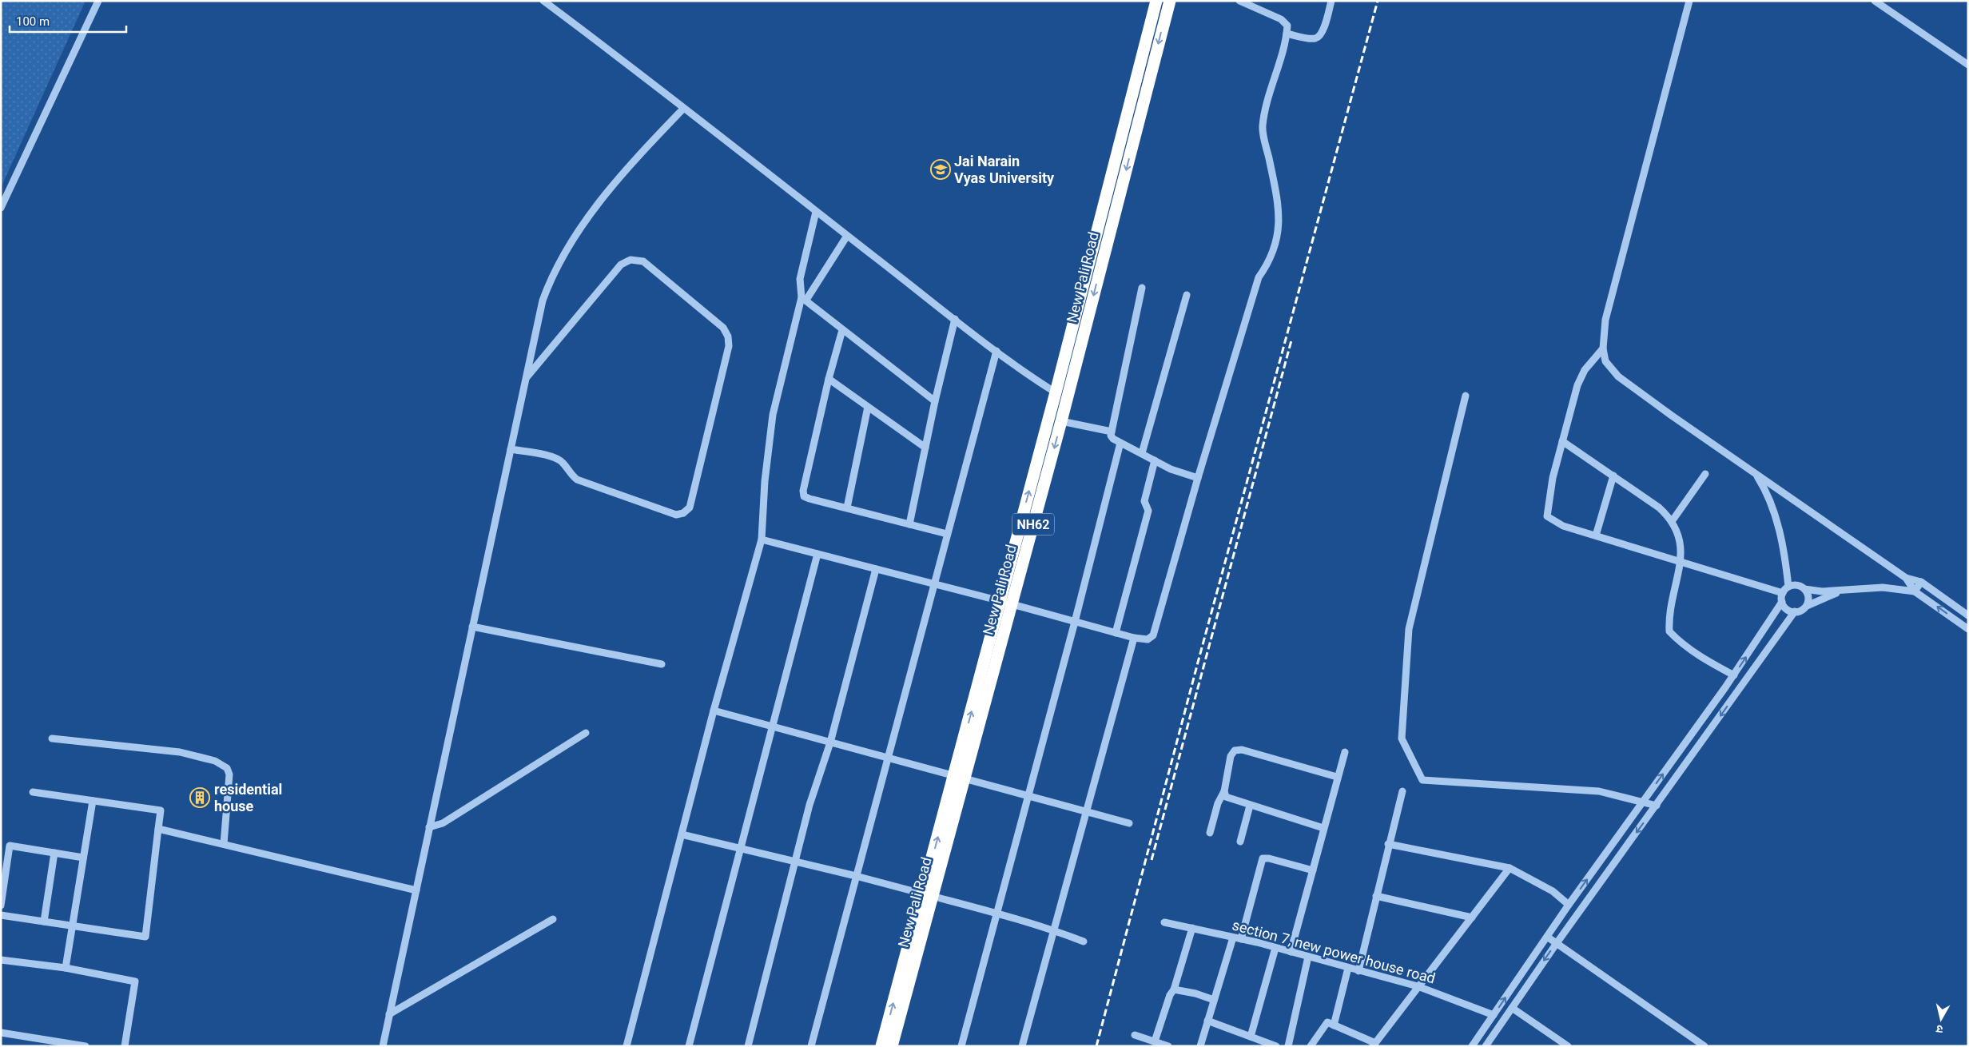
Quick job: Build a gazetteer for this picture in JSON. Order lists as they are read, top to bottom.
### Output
{
  "streets": {
    "highway": ["New Pali Road", "NH62"],
    "street": ["section 7, new power house road"]
  },
  "places": {
    "school or university": ["Jai Narain Vyas University"],
    "building": ["residential house"]
  },
  "scale_bar": "100 m",
  "north": "bottom"
}
